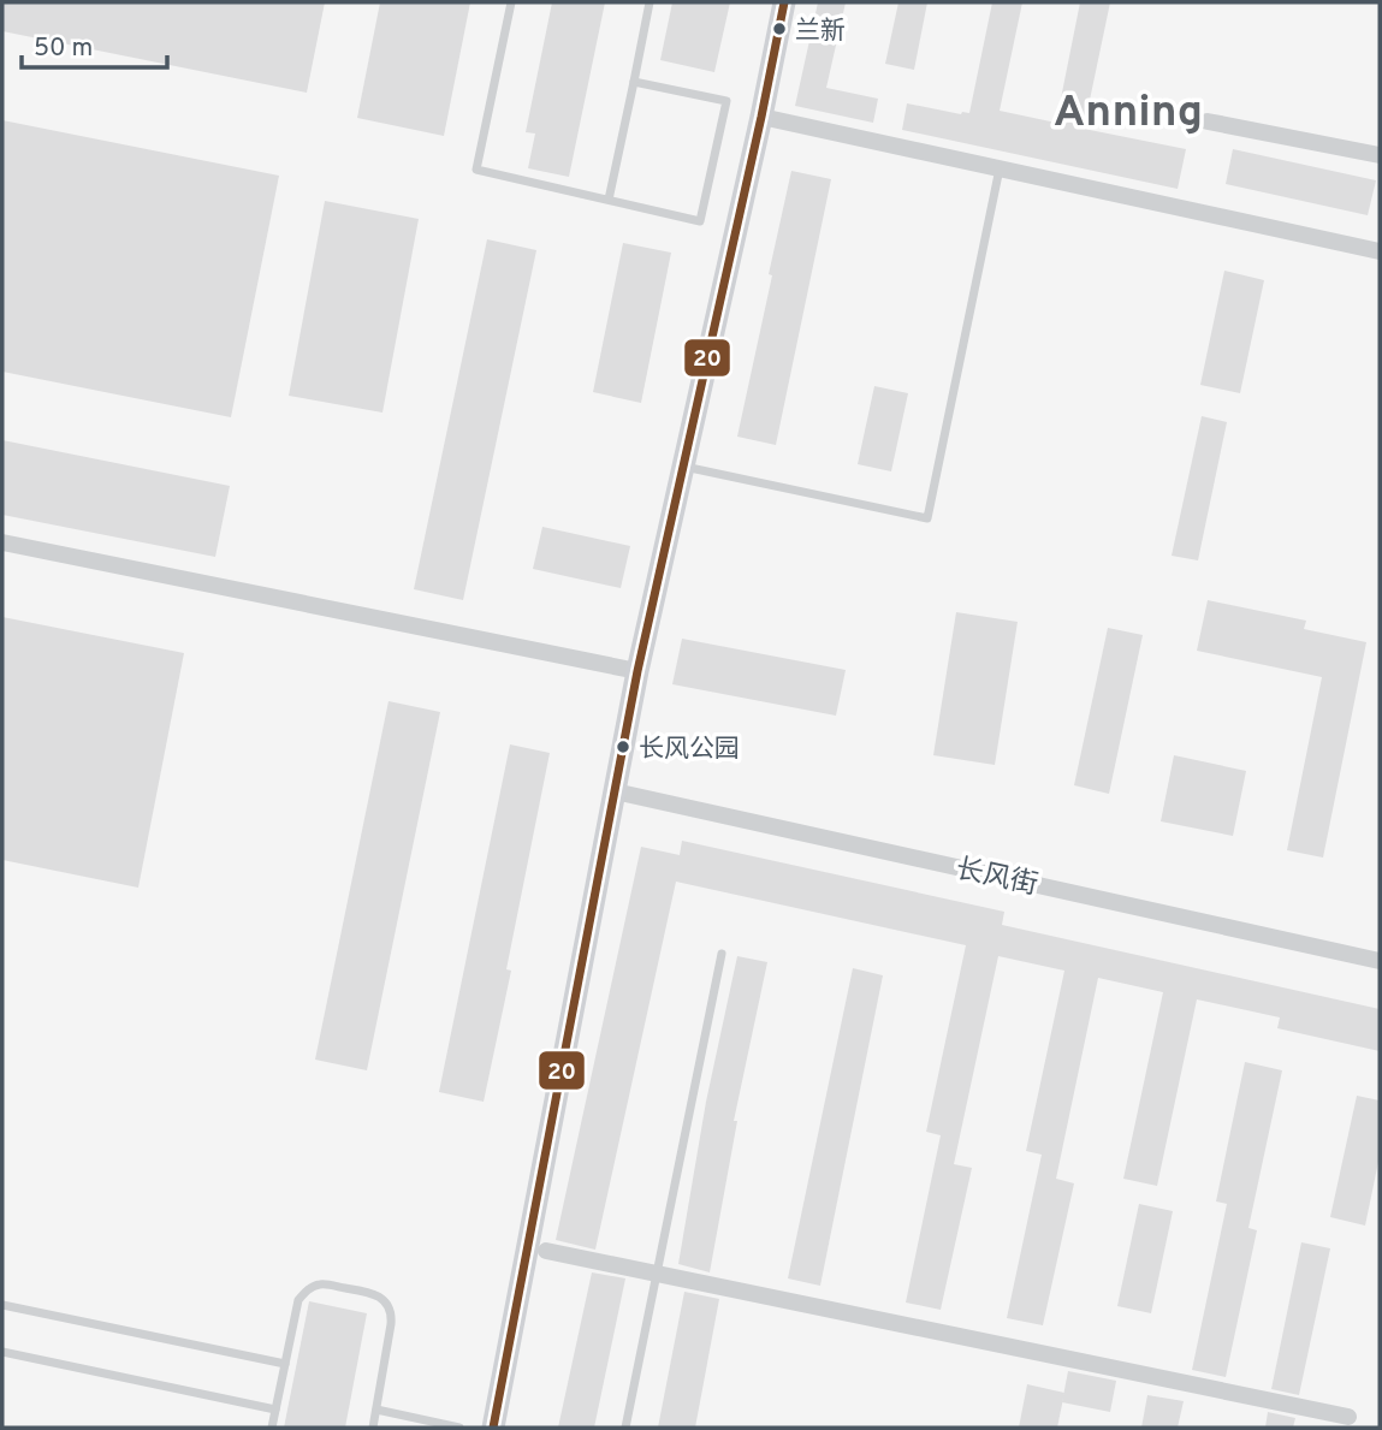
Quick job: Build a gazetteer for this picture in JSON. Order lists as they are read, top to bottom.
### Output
{
  "streets": {
    "street": ["长风街"]
  },
  "districts": ["Anning"],
  "places": ["兰新", "长风公园"],
  "lines": ["transit line 20"],
  "scale_bar": "50 m"
}
